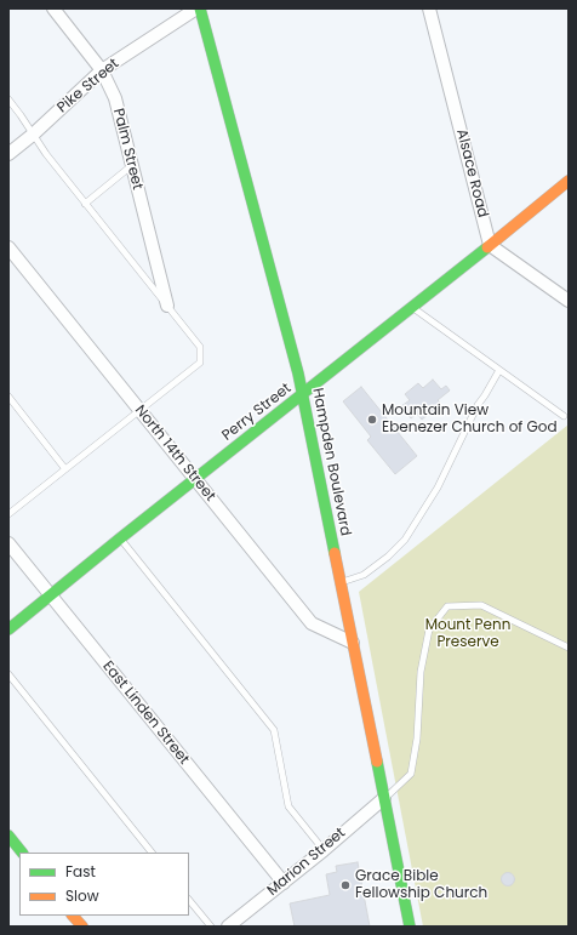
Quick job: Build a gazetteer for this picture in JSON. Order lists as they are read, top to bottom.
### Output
{
  "streets": {
    "main road": ["Perry Street", "Hampden Boulevard"],
    "street": [
      "Pike Street",
      "Palm Street",
      "Alsace Road",
      "North 14th Street",
      "East Linden Street",
      "Marion Street"
    ]
  },
  "crossings": [
    ["Pike Street", "Palm Street"],
    ["Alsace Road", "Perry Street"],
    ["Perry Street", "North 14th Street"],
    ["Perry Street", "Hampden Boulevard"],
    ["Perry Street", "East Linden Street"],
    ["North 14th Street", "Hampden Boulevard"],
    ["Hampden Boulevard", "Marion Street"],
    ["East Linden Street", "Marion Street"]
  ],
  "parks": ["Mount Penn Preserve"],
  "places": ["Mountain View Ebenezer Church of God", "Grace Bible Fellowship Church"],
  "legend": ["Fast", "Slow"]
}
